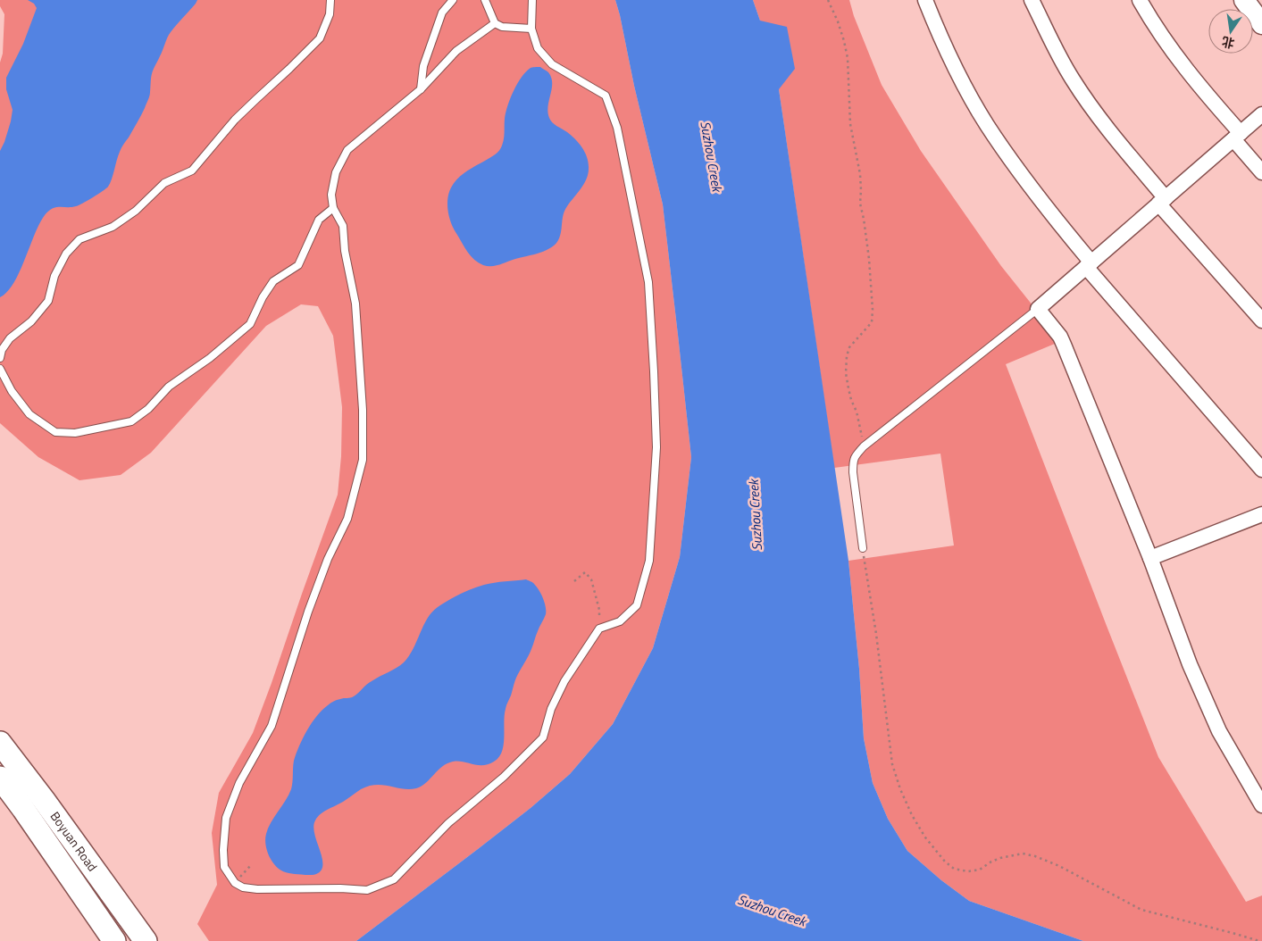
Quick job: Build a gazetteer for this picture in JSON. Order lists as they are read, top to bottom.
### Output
{
  "streets": {
    "main road": ["Boyuan Road"]
  },
  "water": ["Suzhou Creek"],
  "north": "bottom"
}
